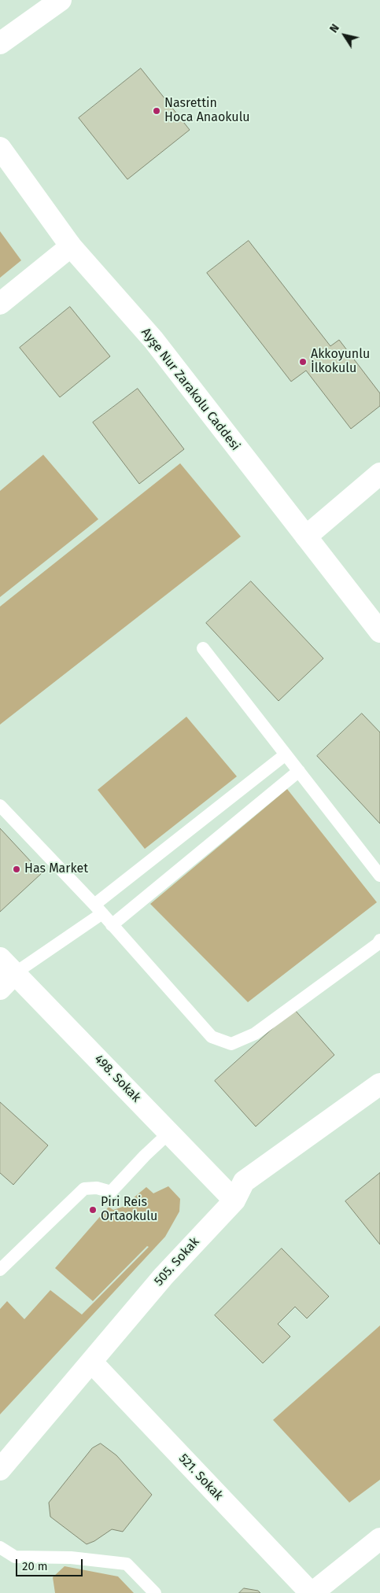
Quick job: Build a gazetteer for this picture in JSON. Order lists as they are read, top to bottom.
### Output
{
  "streets": {
    "street": [
      "Ayşe Nur Zarakolu Caddesi",
      "498. Sokak",
      "505. Sokak",
      "521. Sokak"
    ]
  },
  "crossings": [
    ["498. Sokak", "505. Sokak"],
    ["505. Sokak", "521. Sokak"]
  ],
  "places": [
    "Nasrettin Hoca Anaokulu",
    "Akkoyunlu İlkokulu",
    "Has Market",
    "Piri Reis Ortaokulu"
  ],
  "scale_bar": "20 m",
  "north": "top left"
}
